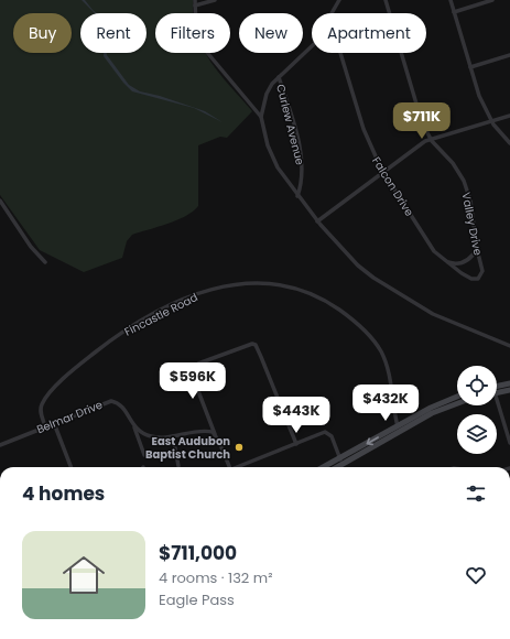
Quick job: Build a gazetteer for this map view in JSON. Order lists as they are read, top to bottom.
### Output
{
  "streets": {
    "street": [
      "Curlew Avenue",
      "Falcon Drive",
      "Valley Drive",
      "Fincastle Road",
      "Belmar Drive"
    ]
  },
  "crossings": [
    ["Falcon Drive", "Valley Drive"],
    ["Fincastle Road", "Belmar Drive"]
  ],
  "places": ["East Audubon Baptist Church"],
  "page": {
    "chip": [
      "Buy",
      "Rent",
      "Filters",
      "New",
      "Apartment"
    ],
    "price": [
      "$711K",
      "$596K",
      "$432K",
      "$443K"
    ],
    "heading": "4 homes",
    "list": [
      {
        "name": "$711,000",
        "note": "4 rooms · 132 m² · Eagle Pass"
      }
    ]
  }
}
